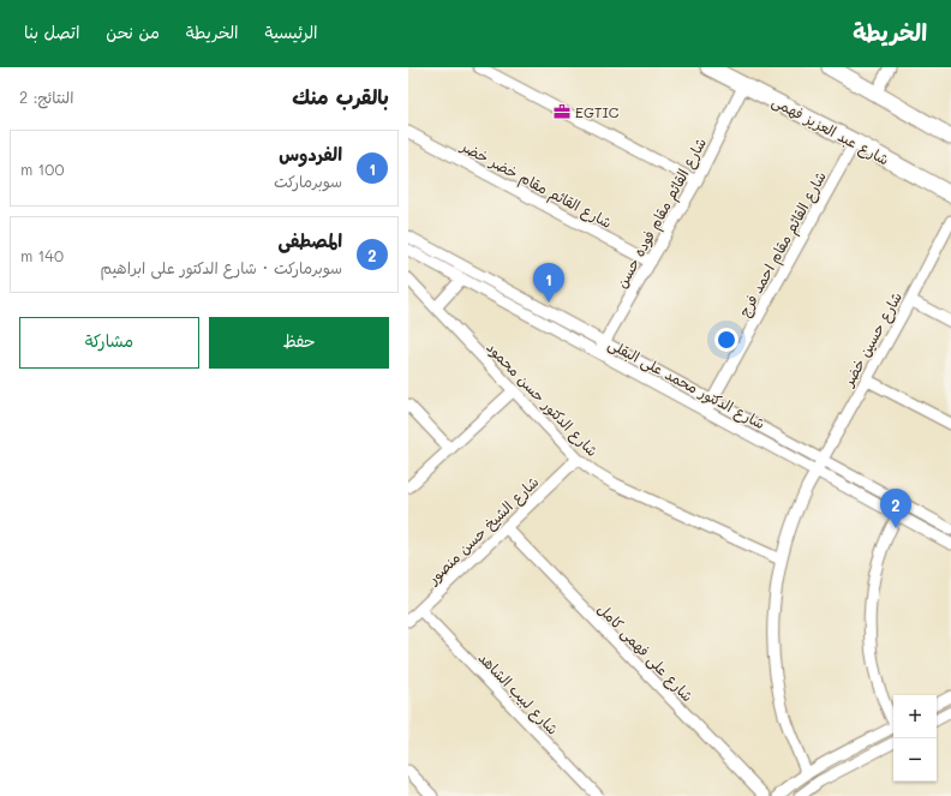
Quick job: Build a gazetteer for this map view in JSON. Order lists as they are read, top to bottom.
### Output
{
  "streets": {
    "main road": ["شارع عبد العزيز فهمى"],
    "street": [
      "شارع القائم مقام خضر خضر",
      "شارع القائم مقام فوده حسن",
      "شارع القائم مقام احمد فرج",
      "شارع حسين خضر",
      "شارع الدكتور محمد على البقلى",
      "شارع الدكتور حسن محمود",
      "شارع الشيخ حسن منصور",
      "شارع على فهمى كامل",
      "شارع لبيب الشاهد"
    ]
  },
  "crossings": [
    ["شارع عبد العزيز فهمى", "شارع القائم مقام فوده حسن"],
    ["شارع عبد العزيز فهمى", "شارع القائم مقام احمد فرج"],
    ["شارع القائم مقام خضر خضر", "شارع القائم مقام فوده حسن"],
    ["شارع القائم مقام فوده حسن", "شارع الدكتور محمد على البقلى"],
    ["شارع القائم مقام احمد فرج", "شارع الدكتور محمد على البقلى"],
    ["شارع حسين خضر", "شارع الدكتور محمد على البقلى"],
    ["شارع حسين خضر", "شارع الدكتور حسن محمود"],
    ["شارع الدكتور حسن محمود", "شارع الشيخ حسن منصور"],
    ["شارع الشيخ حسن منصور", "شارع على فهمى كامل"],
    ["شارع الشيخ حسن منصور", "شارع لبيب الشاهد"]
  ],
  "places": {
    "office": ["EGTIC"]
  },
  "page": {
    "header": "الخريطة",
    "nav": [
      "الرئيسية",
      "الخريطة",
      "من نحن",
      "اتصل بنا"
    ],
    "heading": ["بالقرب منك", "النتائج: 2"],
    "list": [
      {
        "mark": "1",
        "name": "الفردوس",
        "note": "سوبرماركت",
        "value": "100 m"
      },
      {
        "mark": "2",
        "name": "المصطفى",
        "note": "سوبرماركت · شارع الدكتور على ابراهيم",
        "value": "140 m"
      }
    ],
    "pins": ["1", "2"],
    "buttons": ["حفظ", "مشاركة"],
    "map_buttons": ["+", "−"]
  }
}
